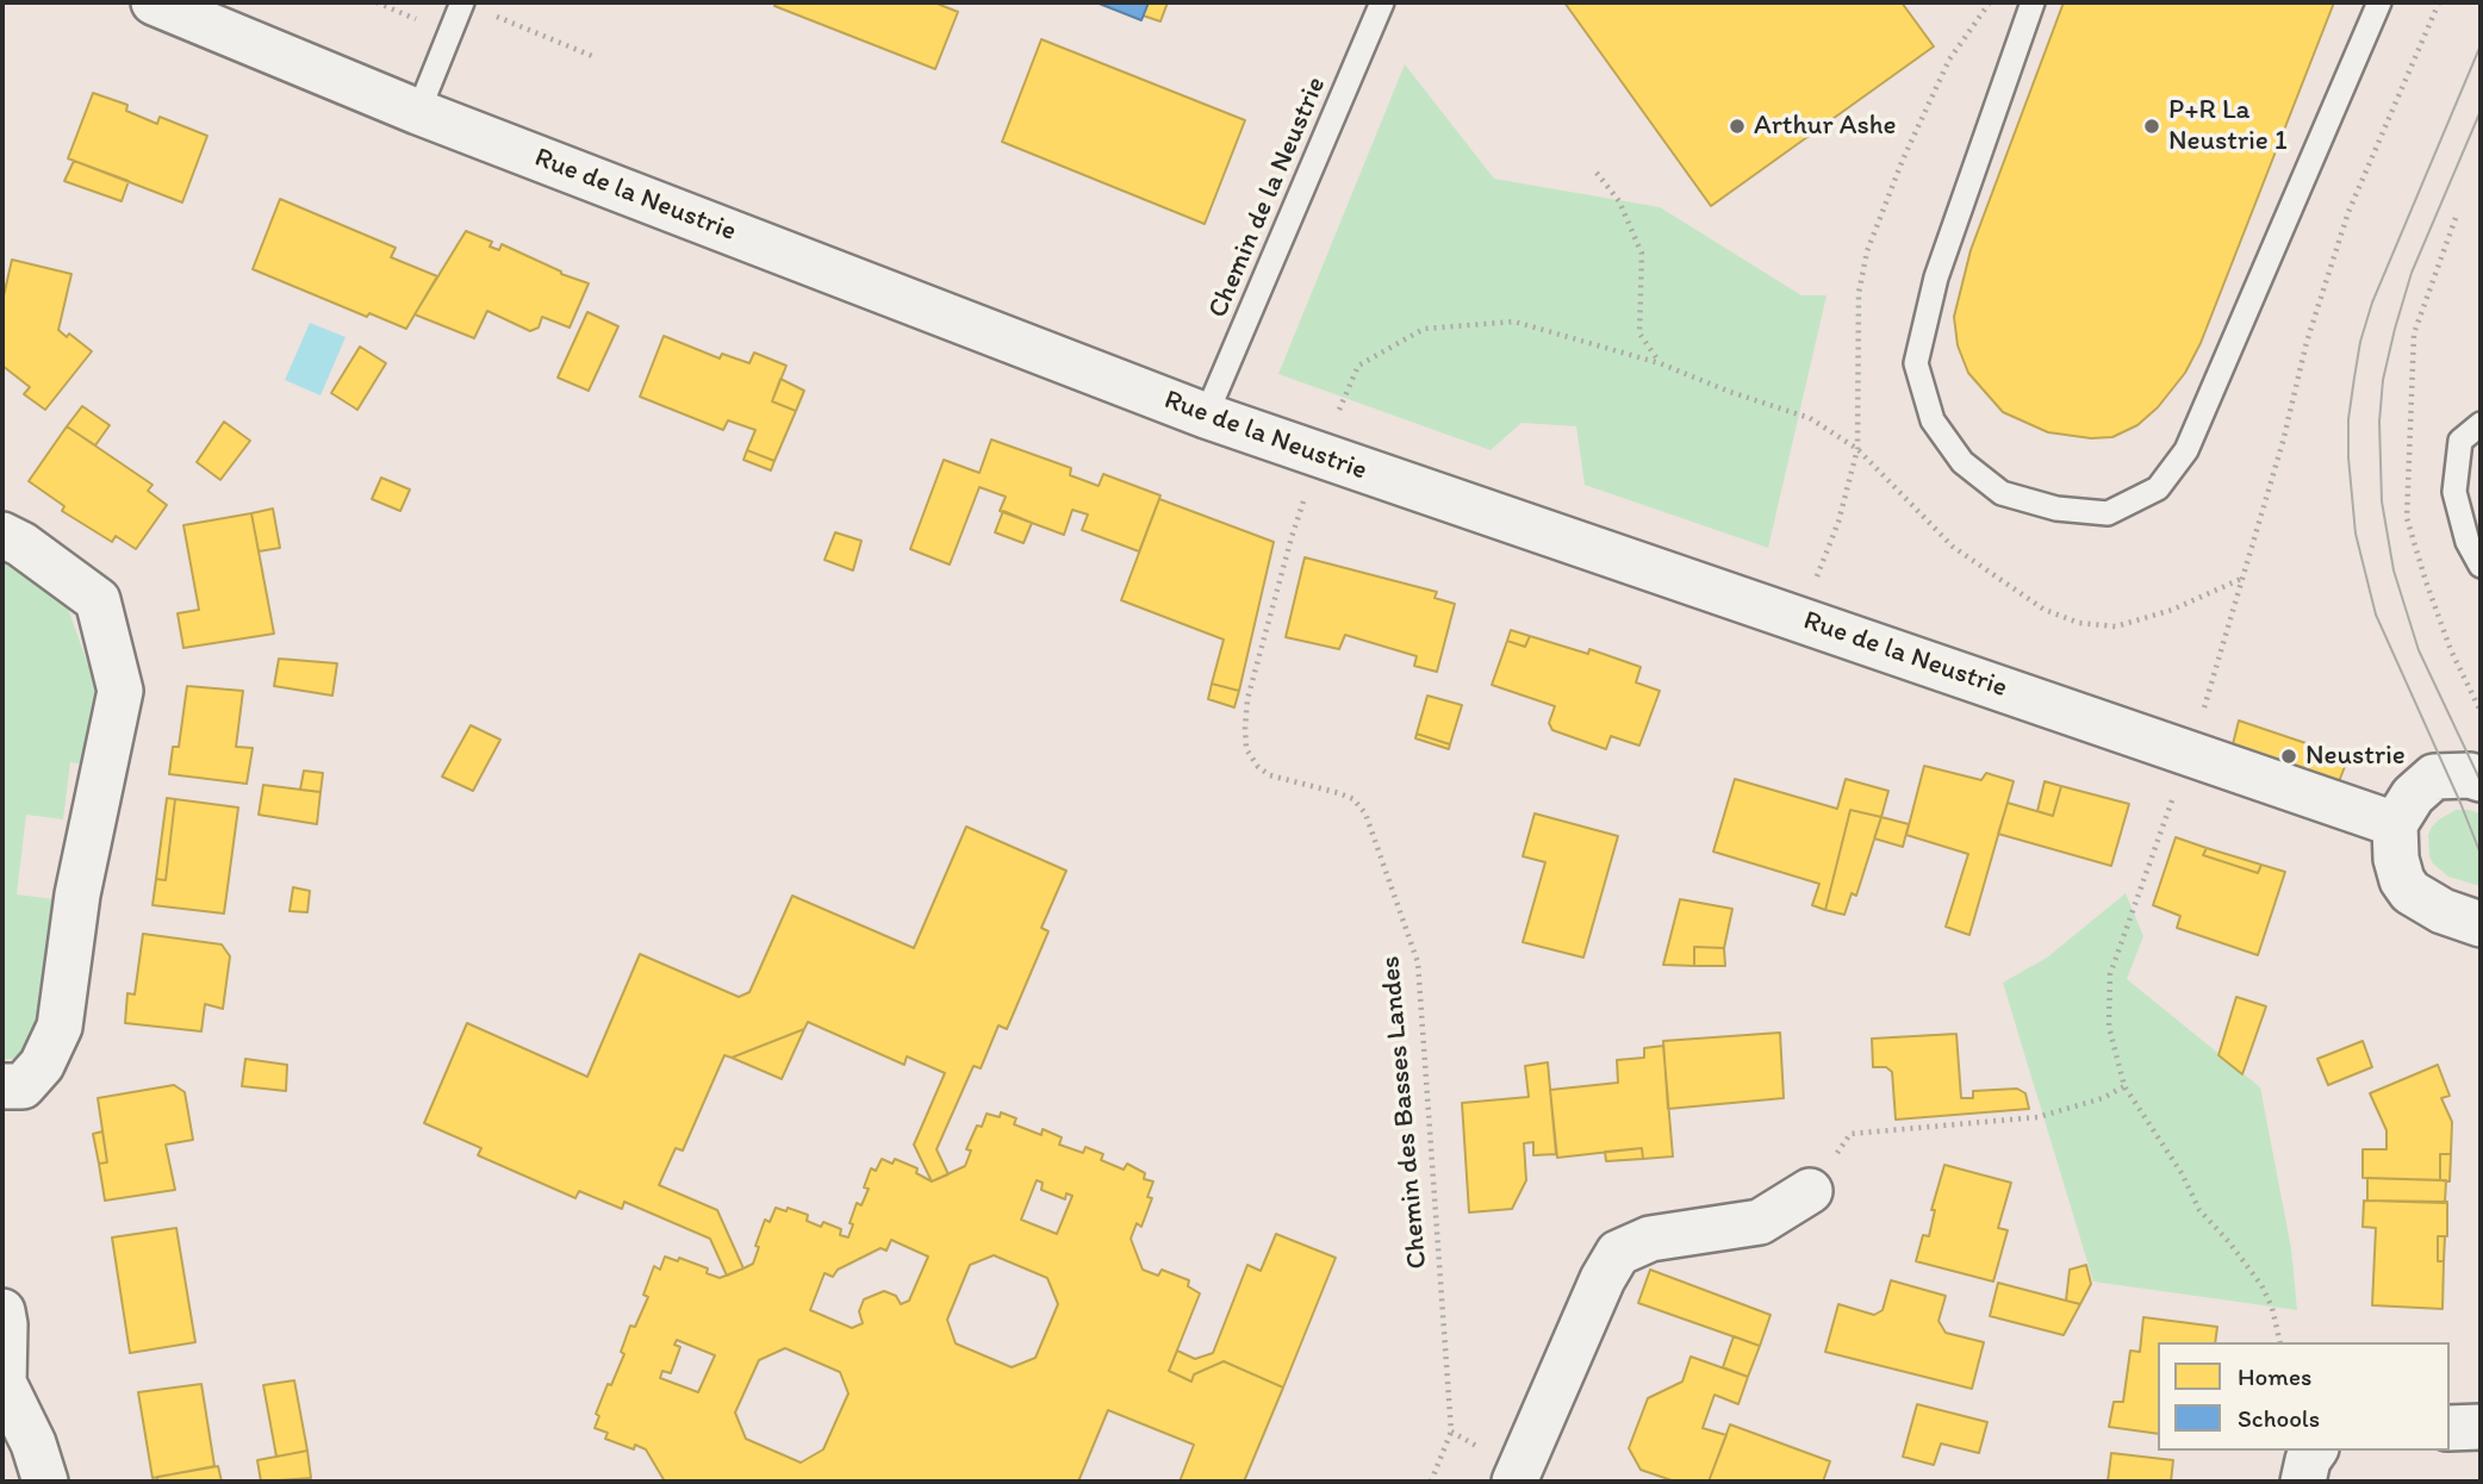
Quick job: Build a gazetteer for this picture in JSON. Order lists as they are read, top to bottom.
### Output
{
  "streets": {
    "street": ["Rue de la Neustrie"],
    "lane": ["Chemin de la Neustrie"],
    "path": ["Chemin des Basses Landes"]
  },
  "crossings": [
    ["Rue de la Neustrie", "Chemin de la Neustrie"],
    ["Rue de la Neustrie", "Chemin des Basses Landes"]
  ],
  "places": ["Arthur Ashe", "P+R La Neustrie 1", "Neustrie"],
  "legend": ["Homes", "Schools"]
}
